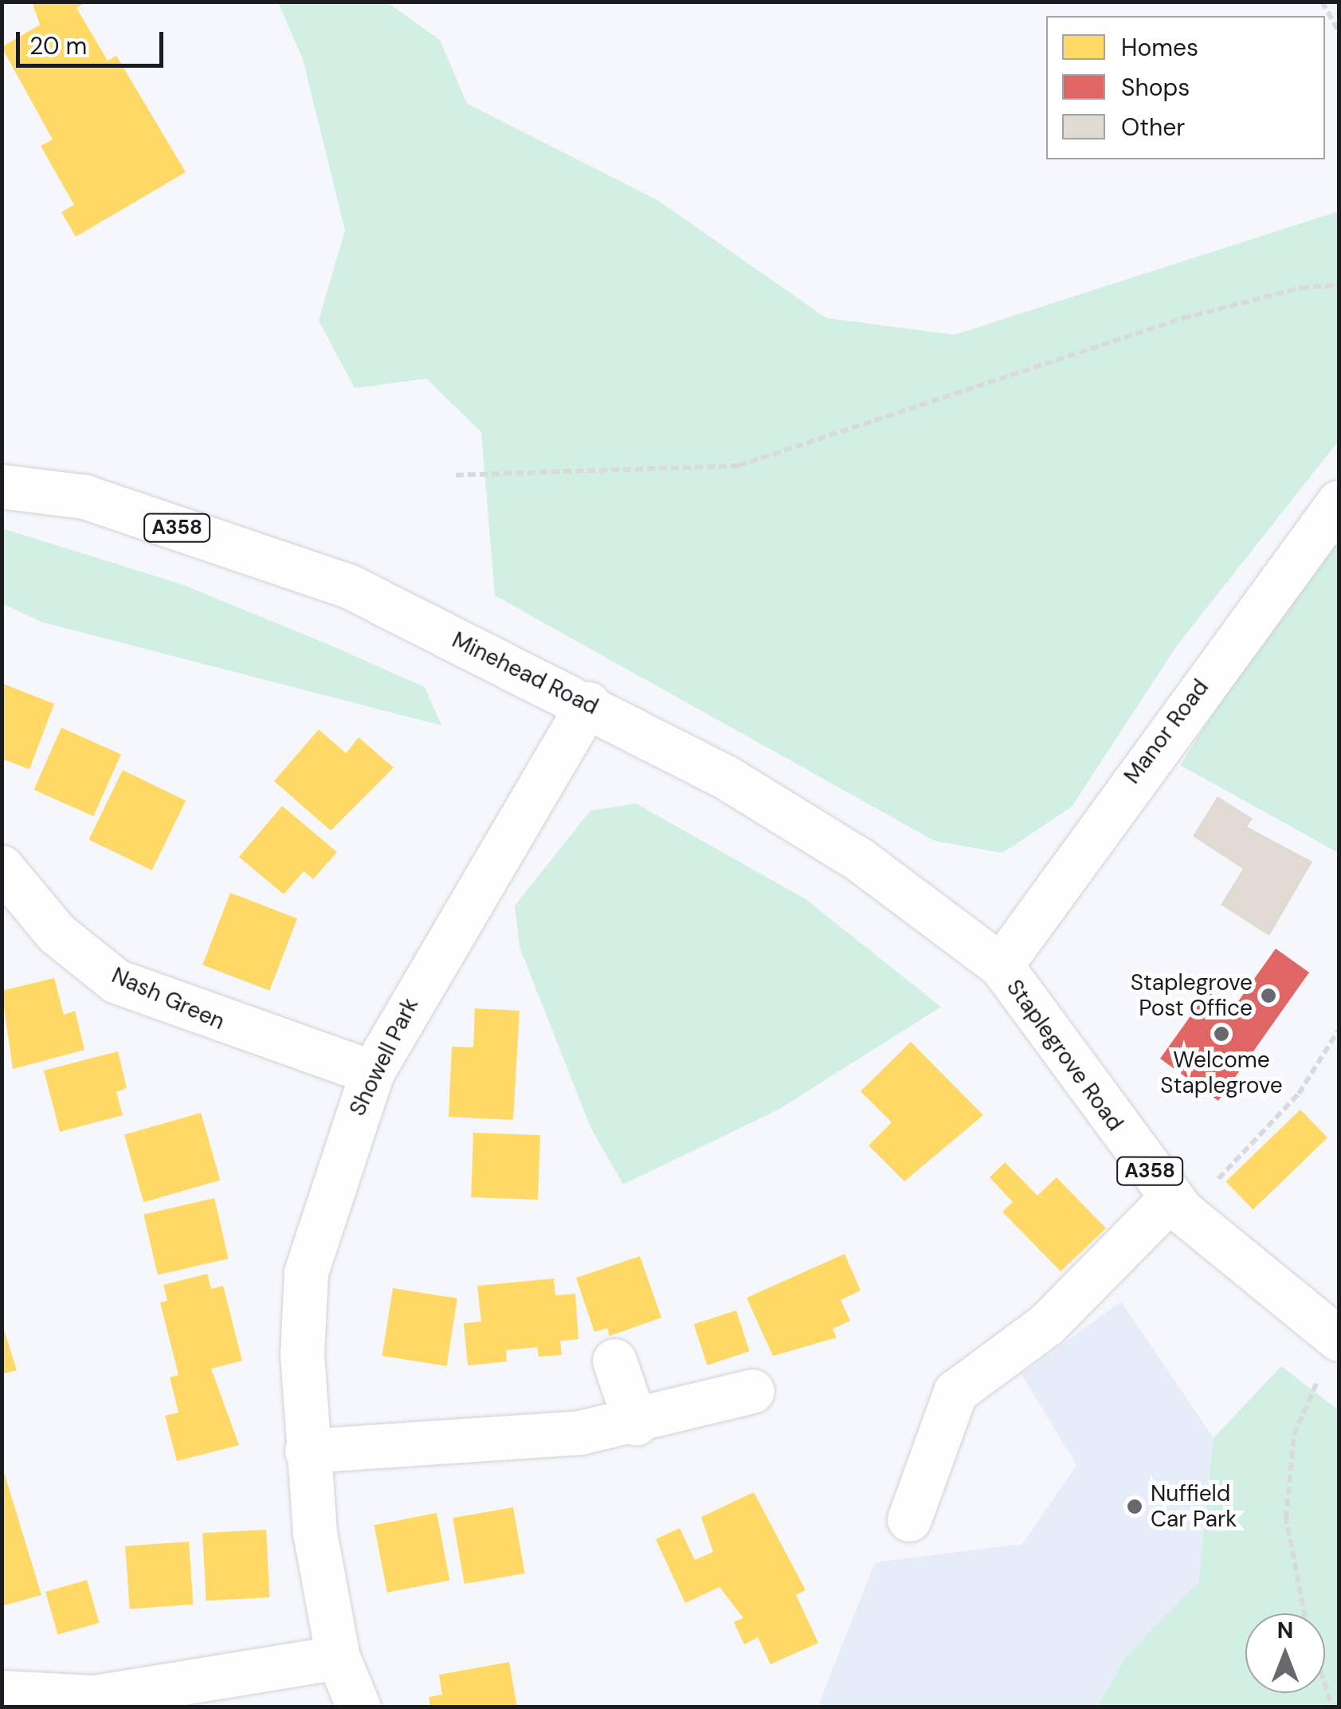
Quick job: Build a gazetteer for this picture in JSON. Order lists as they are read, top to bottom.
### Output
{
  "streets": {
    "street": [
      "A358",
      "Minehead Road",
      "Manor Road",
      "Nash Green",
      "Staplegrove Road",
      "Showell Park"
    ]
  },
  "crossings": [
    ["Minehead Road", "Manor Road"],
    ["Minehead Road", "Staplegrove Road"],
    ["Minehead Road", "Showell Park"],
    ["Manor Road", "Staplegrove Road"],
    ["Nash Green", "Showell Park"]
  ],
  "places": ["Staplegrove Post Office", "Welcome Staplegrove", "Nuffield Car Park"],
  "legend": ["Homes", "Shops", "Other"],
  "scale_bar": "20 m",
  "north": "top"
}
